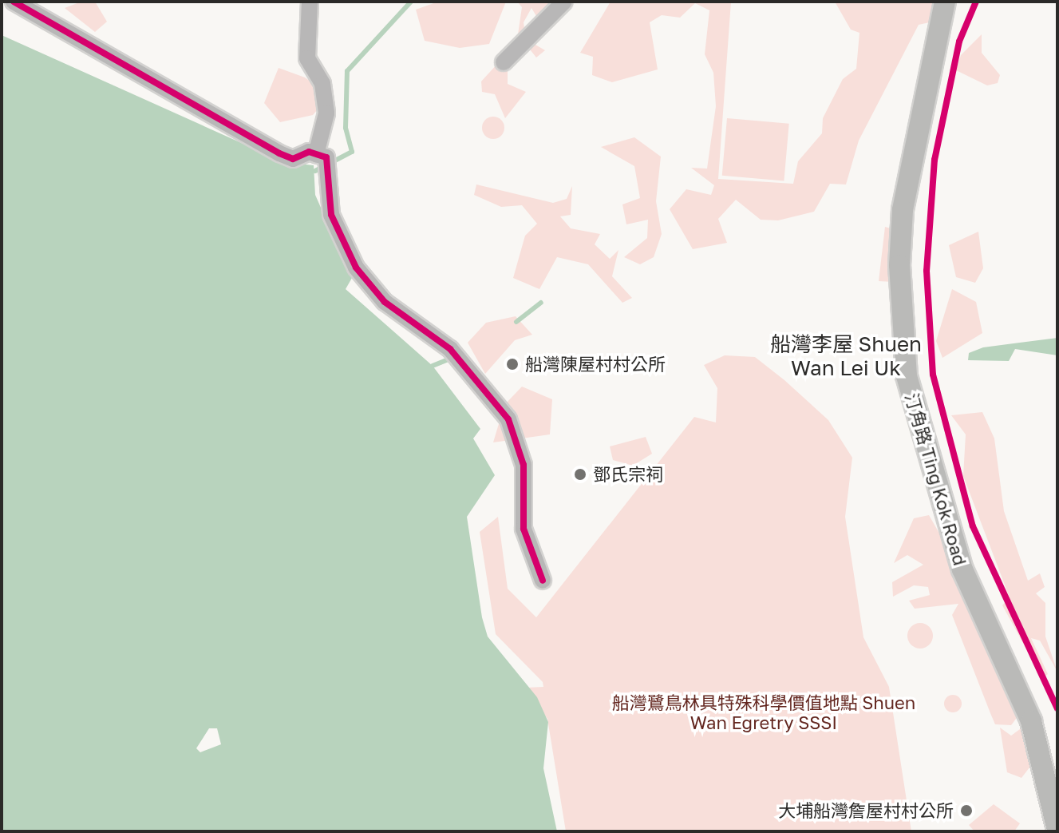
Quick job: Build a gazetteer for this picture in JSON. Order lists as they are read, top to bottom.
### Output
{
  "streets": {
    "main road": ["汀角路 Ting Kok Road"]
  },
  "districts": ["船灣李屋 Shuen Wan Lei Uk"],
  "parks": ["船灣鷺鳥林具特殊科學價值地點 Shuen Wan Egretry SSSI"],
  "places": ["船灣陳屋村村公所", "鄧氏宗祠", "大埔船灣詹屋村村公所"]
}
